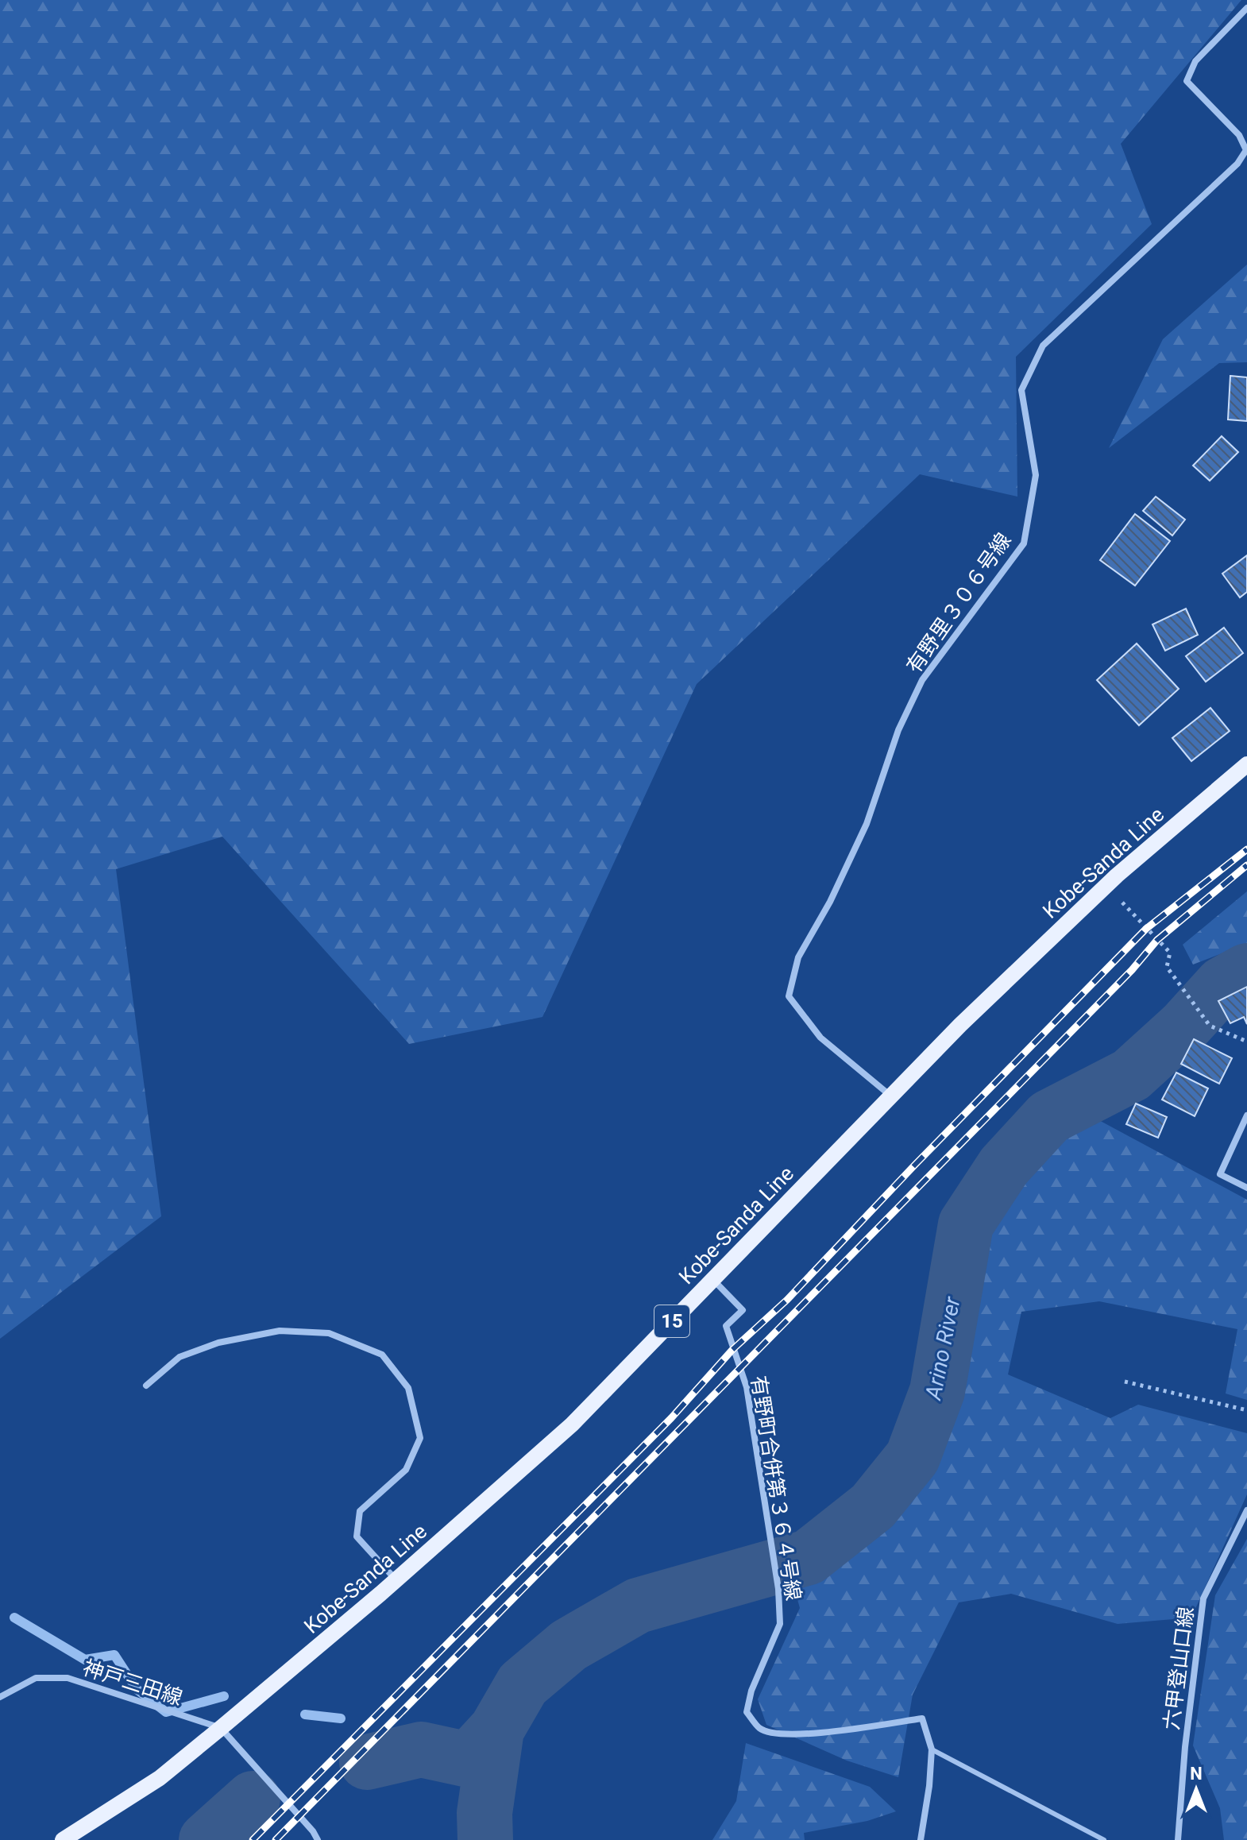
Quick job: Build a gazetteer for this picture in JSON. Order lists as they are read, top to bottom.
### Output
{
  "streets": {
    "main road": ["Kobe-Sanda Line", "15"],
    "street": [
      "有野里３０６号線",
      "有野町合併第３６４号線",
      "六甲登山口線",
      "神戸三田線"
    ]
  },
  "crossings": [
    ["有野里３０６号線", "Kobe-Sanda Line"],
    ["Kobe-Sanda Line", "有野町合併第３６４号線"],
    ["Kobe-Sanda Line", "神戸三田線"]
  ],
  "water": ["Arino River"],
  "north": "top"
}
